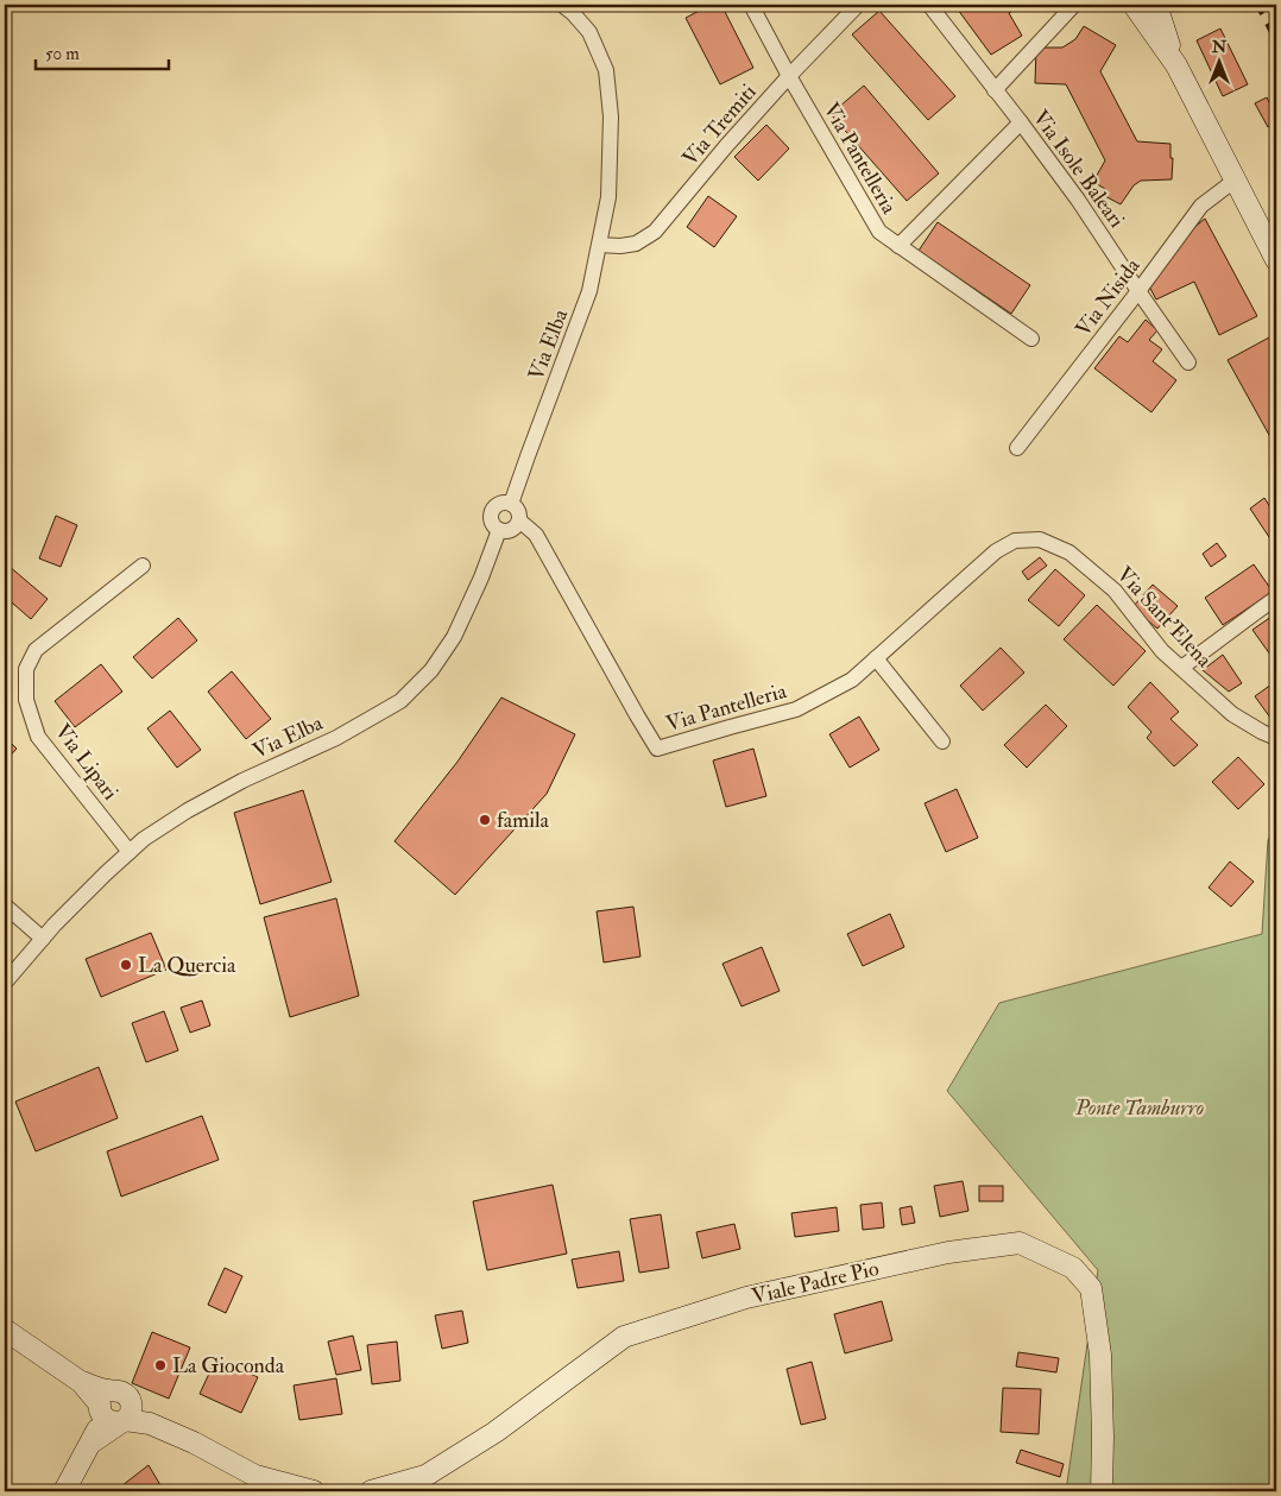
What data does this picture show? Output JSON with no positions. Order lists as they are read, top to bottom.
{
  "streets": {
    "street": [
      "Via Tremiti",
      "Via Pantelleria",
      "Via Isole Baleari",
      "Via Nisida",
      "Via Elba",
      "Via Sant'Elena",
      "Via Lipari",
      "Viale Padre Pio"
    ]
  },
  "crossings": [
    ["Via Tremiti", "Via Pantelleria"],
    ["Via Tremiti", "Via Elba"],
    ["Via Pantelleria", "Via Elba"],
    ["Via Pantelleria", "Via Sant'Elena"],
    ["Via Isole Baleari", "Via Nisida"],
    ["Via Elba", "Via Lipari"]
  ],
  "parks": ["Ponte Tamburro"],
  "places": ["famila", "La Quercia", "La Gioconda"],
  "scale_bar": "50 m",
  "north": "top"
}
